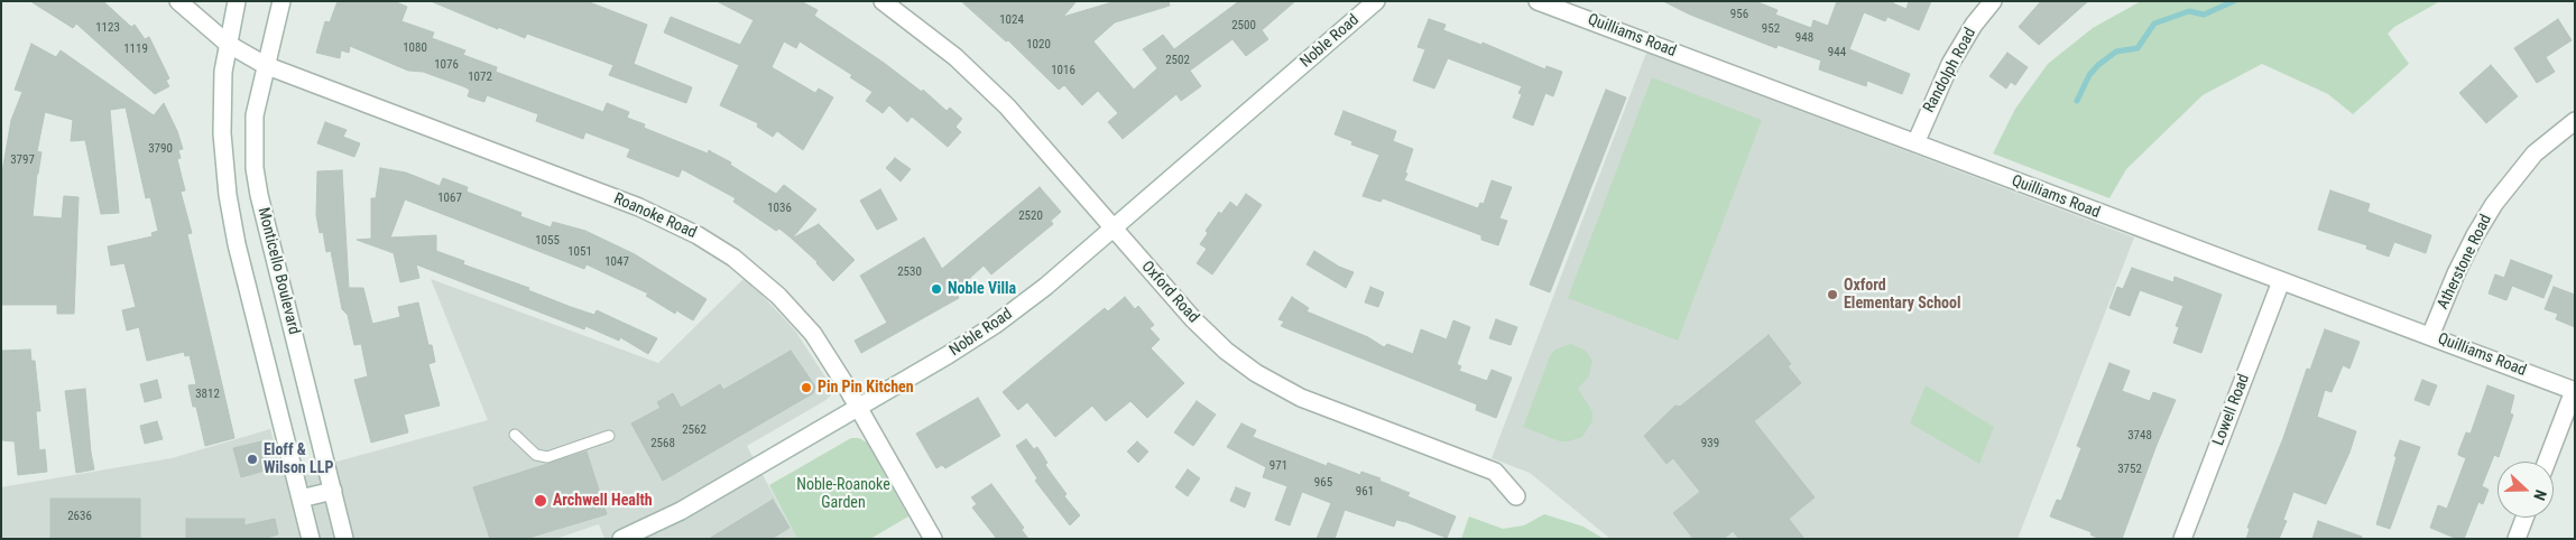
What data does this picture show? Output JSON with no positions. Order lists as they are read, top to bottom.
{
  "streets": {
    "street": [
      "Quilliams Road",
      "Noble Road",
      "Randolph Road",
      "Roanoke Road",
      "Atherstone Road",
      "Monticello Boulevard",
      "Oxford Road",
      "Lowell Road"
    ]
  },
  "crossings": [
    ["Quilliams Road", "Randolph Road"],
    ["Quilliams Road", "Atherstone Road"],
    ["Quilliams Road", "Lowell Road"],
    ["Noble Road", "Roanoke Road"],
    ["Noble Road", "Oxford Road"],
    ["Roanoke Road", "Monticello Boulevard"]
  ],
  "parks": ["Noble-Roanoke Garden"],
  "places": [
    "Noble Villa",
    "Oxford Elementary School",
    "Pin Pin Kitchen",
    "Eloff & Wilson LLP",
    "Archwell Health"
  ],
  "house_numbers": [
    "956",
    "1024",
    "2500",
    "1123",
    "952",
    "948",
    "1020",
    "1080",
    "1119",
    "944",
    "2502",
    "1076",
    "1016",
    "1072",
    "3790",
    "3797",
    "1067",
    "1036",
    "2520",
    "1055",
    "1051",
    "1047",
    "2530",
    "3812",
    "2562",
    "3748",
    "2568",
    "939",
    "971",
    "3752",
    "965",
    "961",
    "2636"
  ],
  "north": "right"
}
